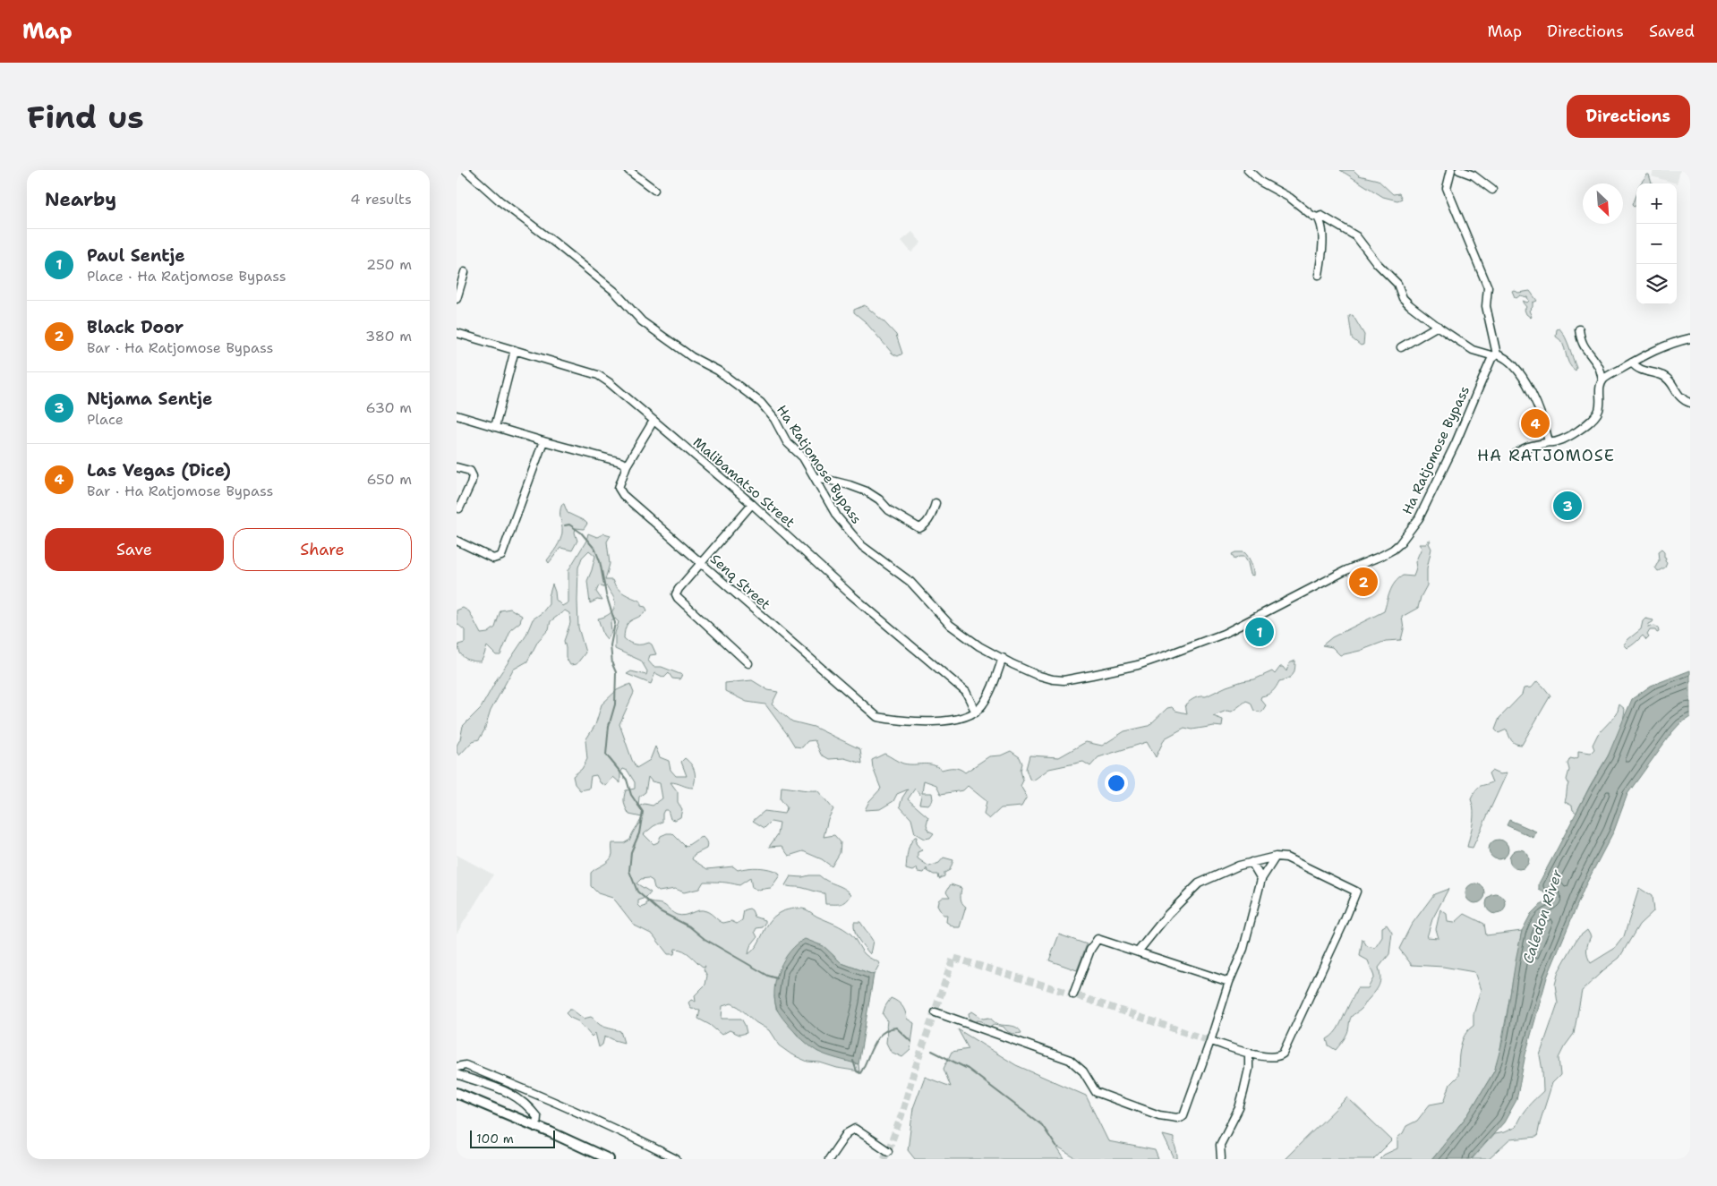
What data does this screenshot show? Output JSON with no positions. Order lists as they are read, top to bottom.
{
  "streets": {
    "street": ["Ha Ratjomose Bypass", "Malibamatso Street", "Senq Street"]
  },
  "crossings": [
    ["Malibamatso Street", "Senq Street"]
  ],
  "districts": ["HA RATJOMOSE"],
  "water": ["Caledon River"],
  "scale_bar": "100 m",
  "north": "bottom right",
  "page": {
    "header": "Map",
    "nav": ["Map", "Directions", "Saved"],
    "buttons": [
      "Directions",
      ["Save", "Share"]
    ],
    "title": "Find us",
    "heading": ["Nearby", "4 results"],
    "map_buttons": ["+", "−"],
    "list": [
      {
        "mark": "1",
        "name": "Paul Sentje",
        "note": "Place · Ha Ratjomose Bypass",
        "value": "250 m"
      },
      {
        "mark": "2",
        "name": "Black Door",
        "note": "Bar · Ha Ratjomose Bypass",
        "value": "380 m"
      },
      {
        "mark": "3",
        "name": "Ntjama Sentje",
        "note": "Place",
        "value": "630 m"
      },
      {
        "mark": "4",
        "name": "Las Vegas (Dice)",
        "note": "Bar · Ha Ratjomose Bypass",
        "value": "650 m"
      }
    ],
    "pins": [
      "4",
      "3",
      "2",
      "1"
    ],
    "scale": "100 m"
  }
}
